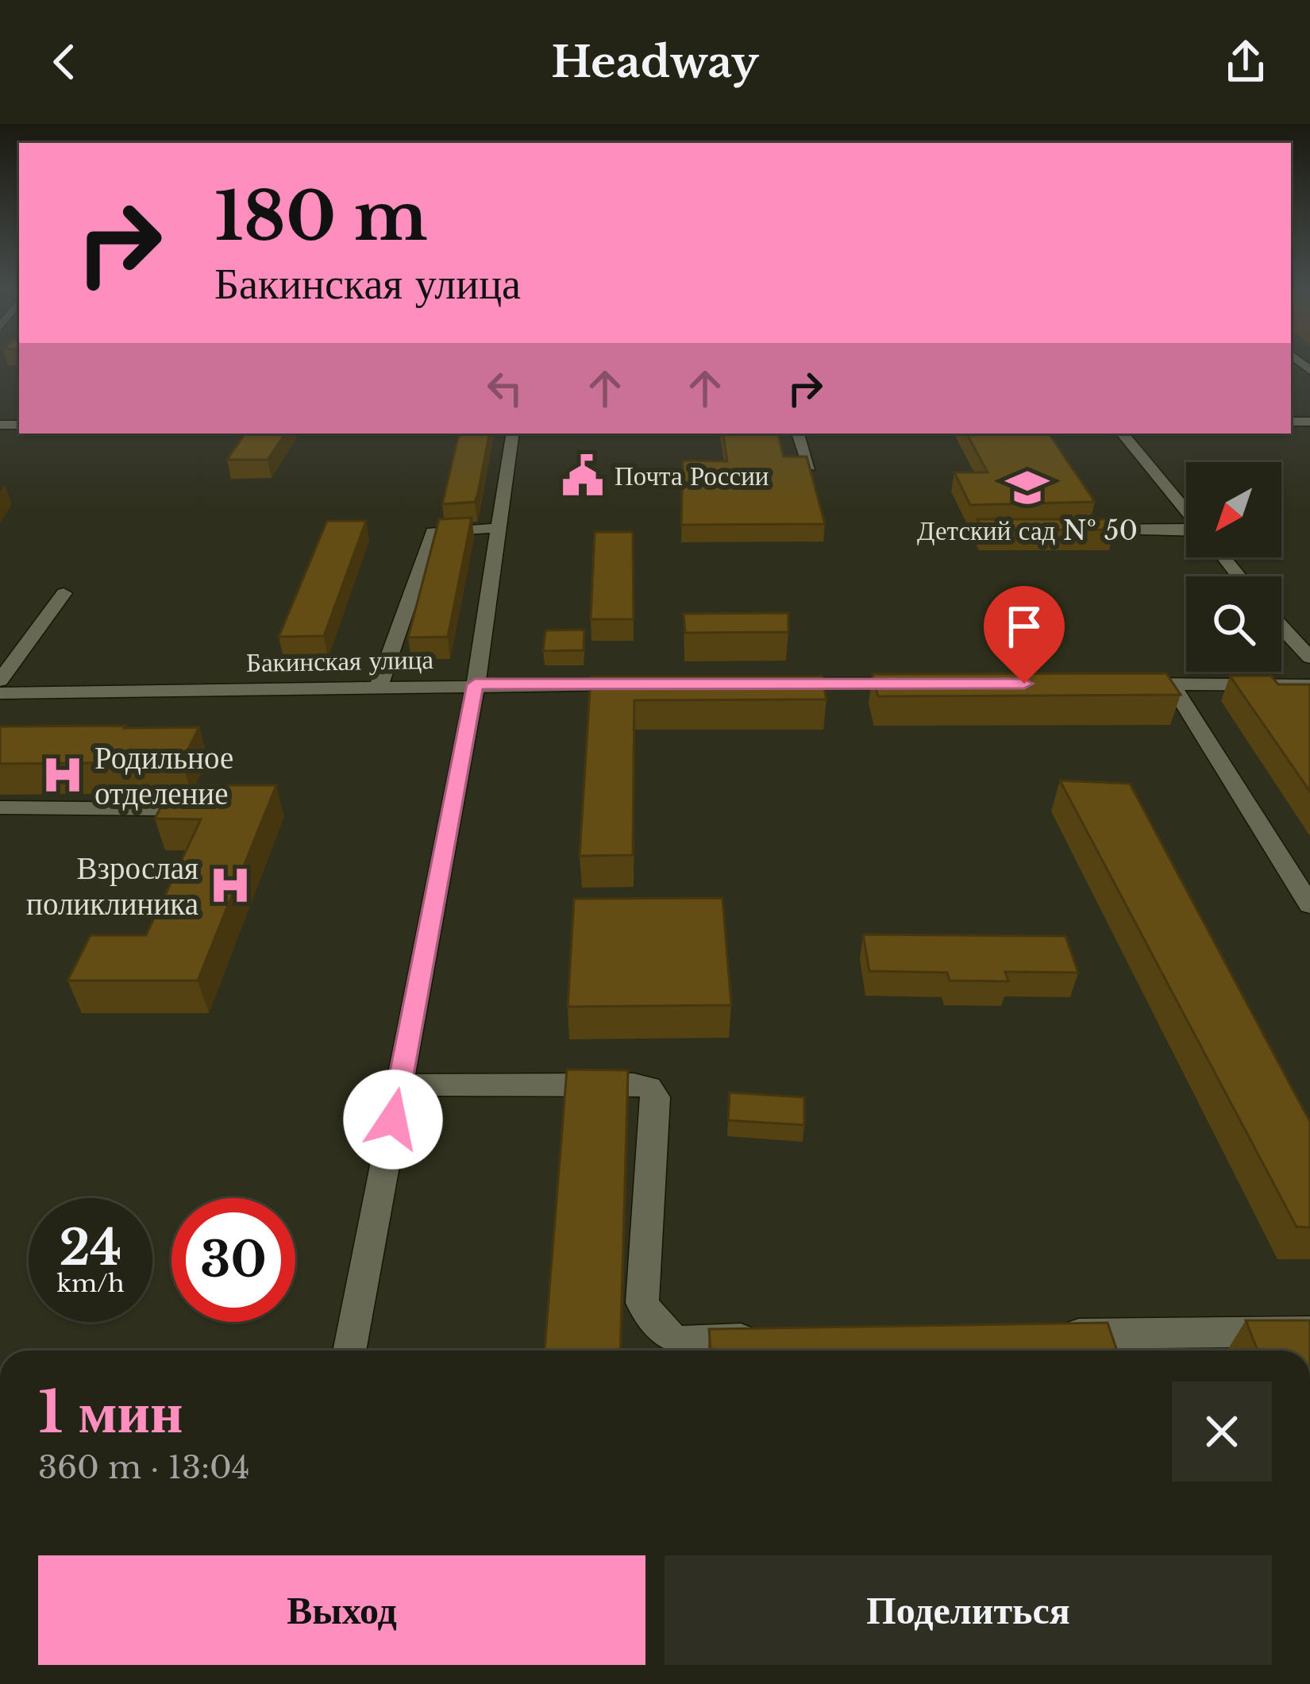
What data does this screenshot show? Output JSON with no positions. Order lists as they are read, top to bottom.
{
  "streets": {
    "street": ["Бакинская улица"]
  },
  "places": {
    "public building": ["Почта России"],
    "school or university": ["Детский сад № 50"],
    "hospital": ["Родильное отделение", "Взрослая поликлиника"]
  },
  "north": "bottom left",
  "page": {
    "header": "Headway",
    "turn": ["180 m", "Бакинская улица"],
    "speed": "24 km/h",
    "limit": "30",
    "heading": ["1 мин", "360 m · 13:04"],
    "buttons": ["Выход", "Поделиться"]
  }
}
